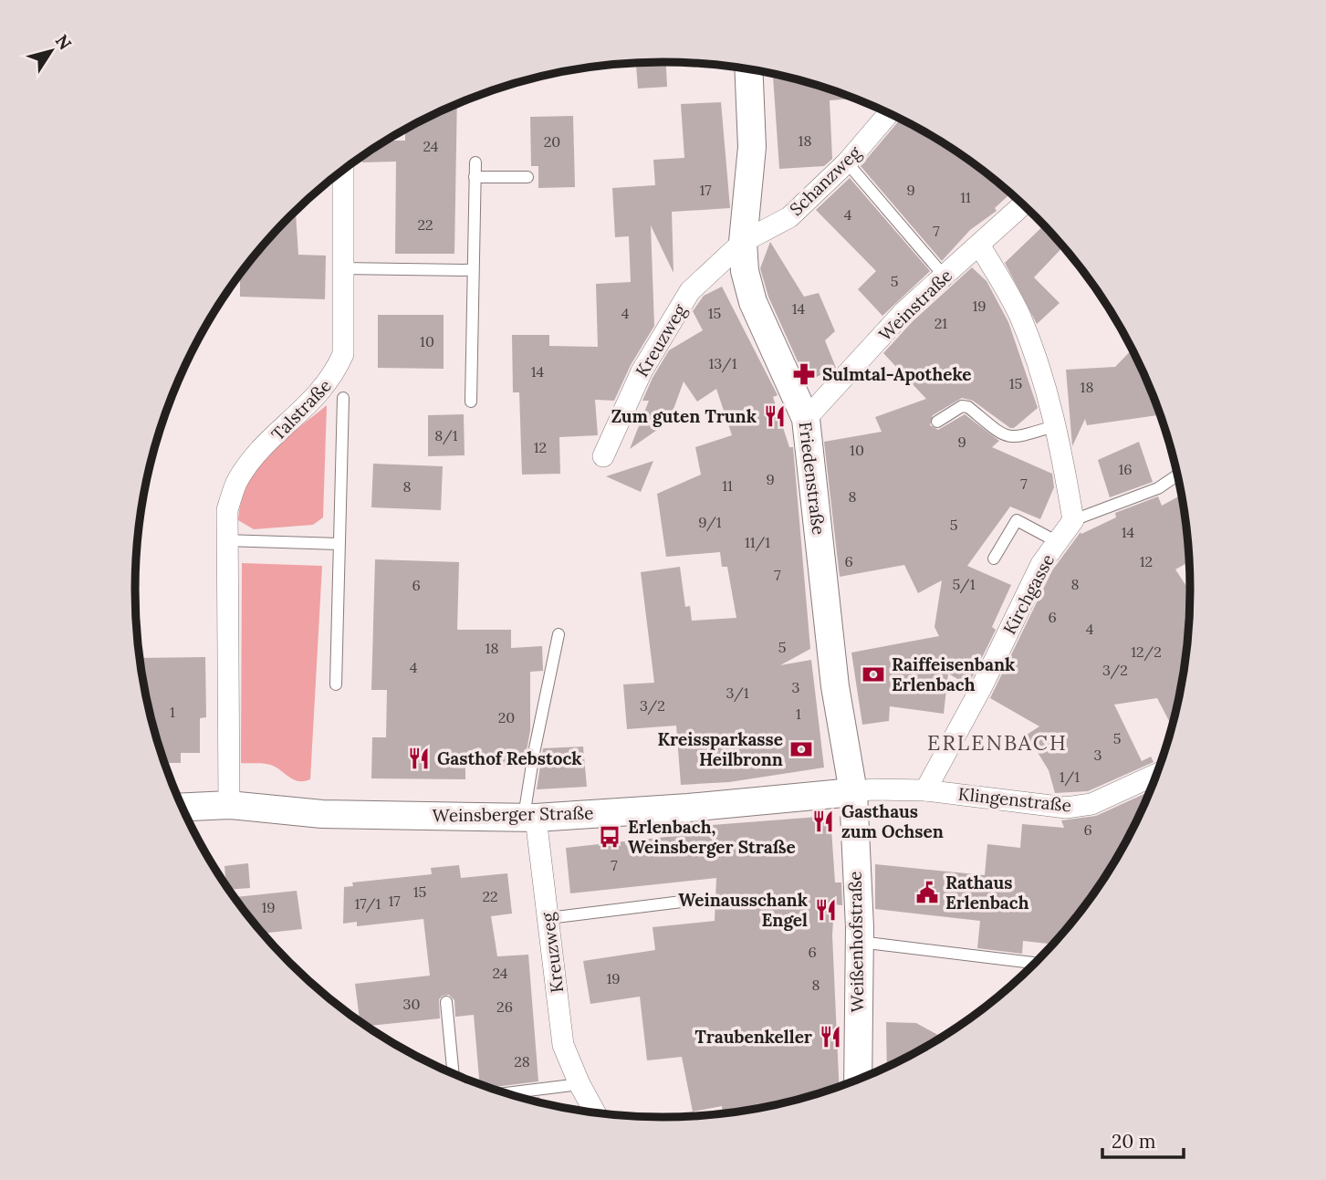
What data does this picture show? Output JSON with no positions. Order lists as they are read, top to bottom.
{
  "streets": {
    "street": [
      "Schanzweg",
      "Weinstraße",
      "Kreuzweg",
      "Talstraße",
      "Friedenstraße",
      "Kirchgasse",
      "Klingenstraße",
      "Weinsberger Straße",
      "Weißenhofstraße"
    ]
  },
  "crossings": [
    ["Schanzweg", "Kreuzweg"],
    ["Schanzweg", "Friedenstraße"],
    ["Weinstraße", "Friedenstraße"],
    ["Kreuzweg", "Friedenstraße"],
    ["Kreuzweg", "Weinsberger Straße"],
    ["Talstraße", "Weinsberger Straße"],
    ["Friedenstraße", "Klingenstraße"],
    ["Friedenstraße", "Weinsberger Straße"],
    ["Friedenstraße", "Weißenhofstraße"],
    ["Kirchgasse", "Klingenstraße"],
    ["Klingenstraße", "Weinsberger Straße"],
    ["Klingenstraße", "Weißenhofstraße"],
    ["Weinsberger Straße", "Weißenhofstraße"]
  ],
  "districts": ["ERLENBACH"],
  "places": {
    "pharmacy": ["Sulmtal-Apotheke"],
    "restaurant": [
      "Zum guten Trunk",
      "Gasthof Rebstock",
      "Gasthaus zum Ochsen",
      "Weinausschank Engel",
      "Traubenkeller"
    ],
    "bank": ["Raiffeisenbank Erlenbach", "Kreissparkasse Heilbronn"],
    "bus stop": ["Erlenbach, Weinsberger Straße"],
    "public building": ["Rathaus Erlenbach"]
  },
  "house_numbers": [
    "18",
    "20",
    "24",
    "17",
    "9",
    "11",
    "4",
    "22",
    "7",
    "5",
    "19",
    "14",
    "4",
    "15",
    "21",
    "10",
    "13/1",
    "14",
    "15",
    "18",
    "8/1",
    "9",
    "12",
    "10",
    "16",
    "9",
    "7",
    "11",
    "8",
    "8",
    "9/1",
    "5",
    "14",
    "11/1",
    "6",
    "12",
    "7",
    "5/1",
    "8",
    "6",
    "6",
    "4",
    "5",
    "18",
    "12/2",
    "4",
    "3/2",
    "3",
    "3/1",
    "3/2",
    "1",
    "1",
    "20",
    "5",
    "3",
    "1/1",
    "6",
    "7",
    "15",
    "22",
    "17",
    "17/1",
    "19",
    "6",
    "24",
    "19",
    "8",
    "30",
    "26",
    "28"
  ],
  "scale_bar": "20 m",
  "north": "top right"
}
